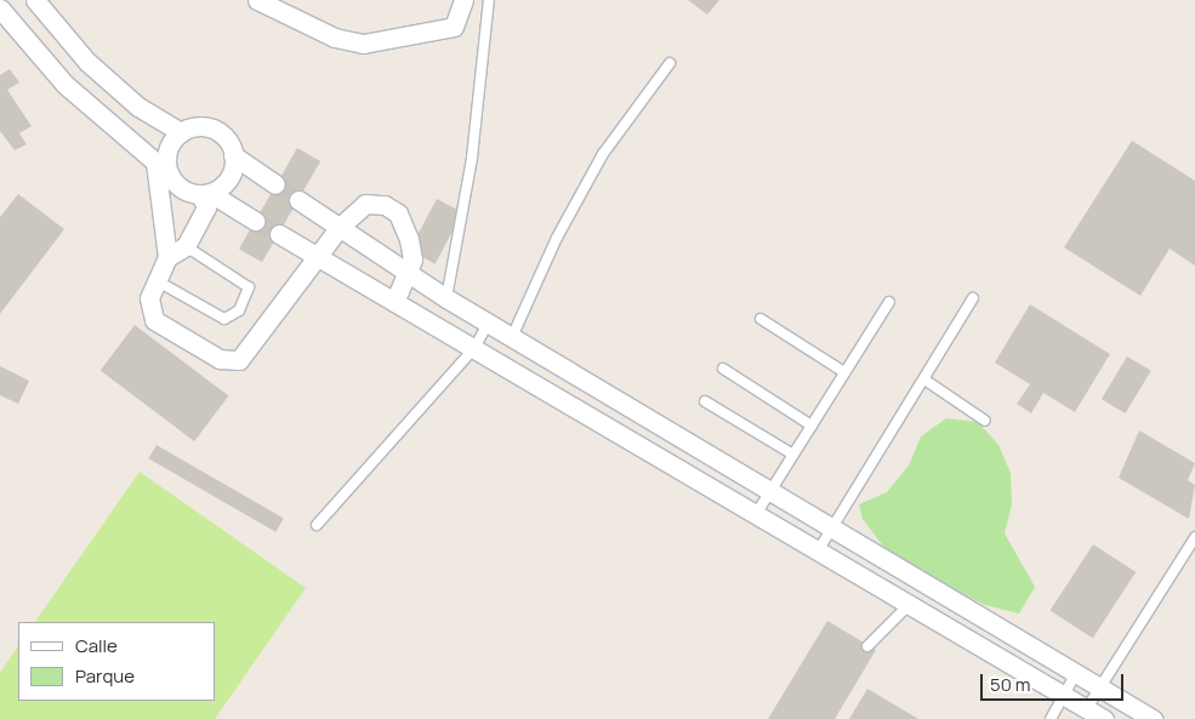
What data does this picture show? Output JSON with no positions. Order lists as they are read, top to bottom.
{
  "legend": ["Calle", "Parque"],
  "scale_bar": "50 m"
}
